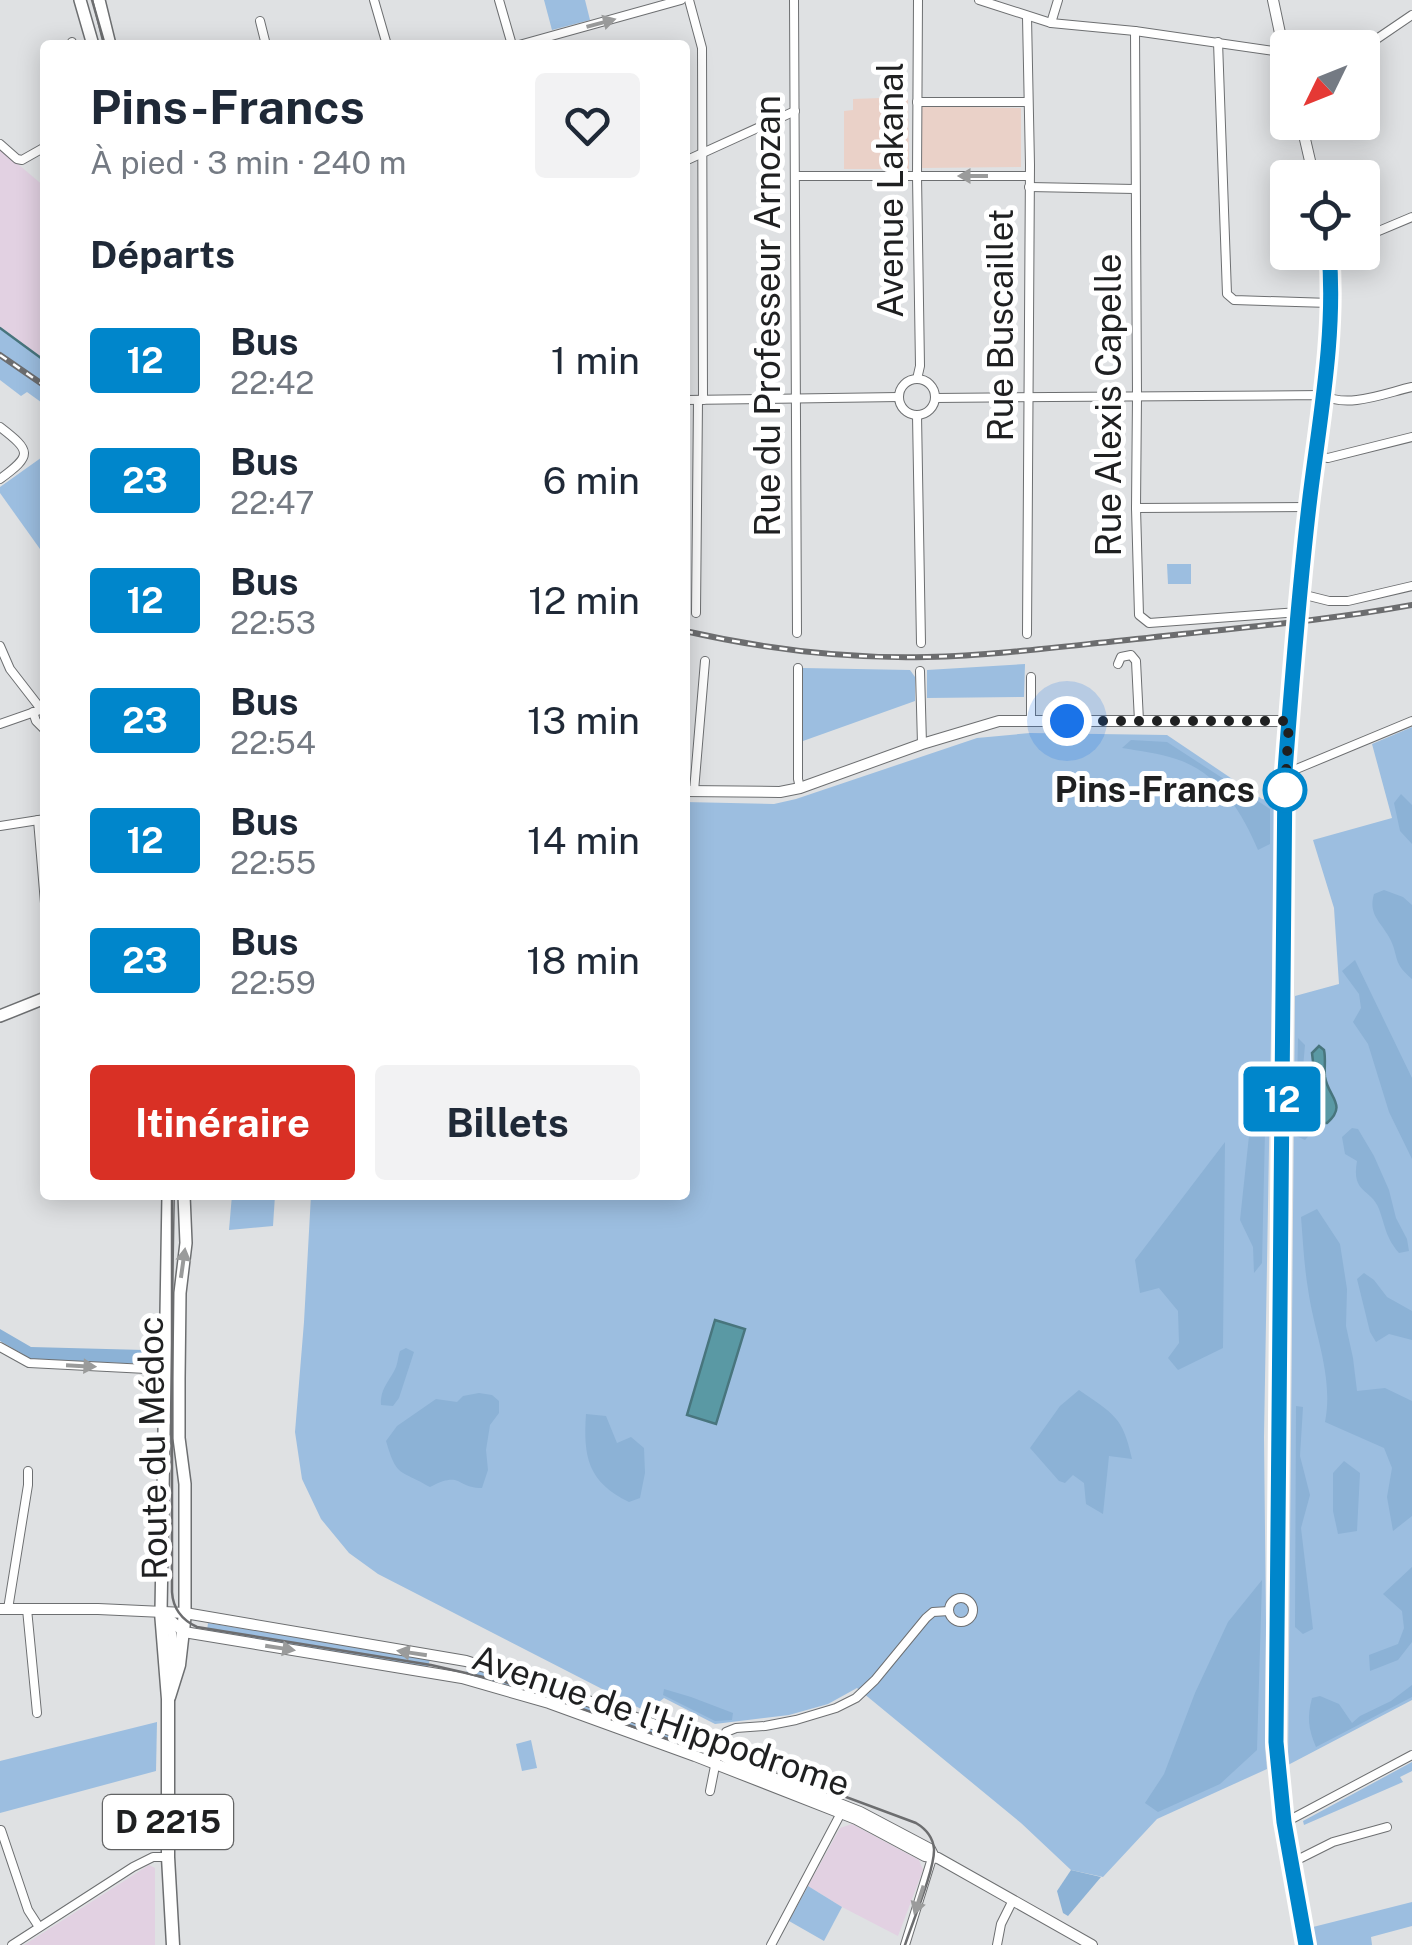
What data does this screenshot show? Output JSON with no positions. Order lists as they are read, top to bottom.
{
  "streets": {
    "main road": ["Route du Médoc", "D 2215"],
    "street": [
      "Avenue Lakanal",
      "Rue du Professeur Arnozan",
      "Rue Buscaillet",
      "Rue Alexis Capelle",
      "Avenue de l'Hippodrome"
    ]
  },
  "crossings": [
    ["Route du Médoc", "Avenue de l'Hippodrome"]
  ],
  "places": ["Pins-Francs"],
  "lines": ["bus line 12"],
  "north": "bottom left",
  "page": {
    "on_map": "12",
    "heading": [
      ["Pins-Francs", "À pied · 3 min · 240 m"],
      "Départs"
    ],
    "list": [
      {
        "mark": "12",
        "name": "Bus",
        "note": "22:42",
        "value": "1 min"
      },
      {
        "mark": "23",
        "name": "Bus",
        "note": "22:47",
        "value": "6 min"
      },
      {
        "mark": "12",
        "name": "Bus",
        "note": "22:53",
        "value": "12 min"
      },
      {
        "mark": "23",
        "name": "Bus",
        "note": "22:54",
        "value": "13 min"
      },
      {
        "mark": "12",
        "name": "Bus",
        "note": "22:55",
        "value": "14 min"
      },
      {
        "mark": "23",
        "name": "Bus",
        "note": "22:59",
        "value": "18 min"
      }
    ],
    "buttons": ["Itinéraire", "Billets"]
  }
}
